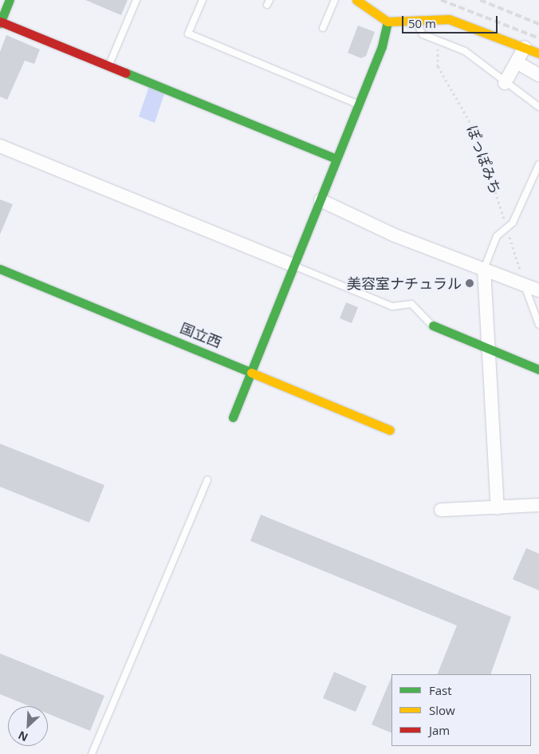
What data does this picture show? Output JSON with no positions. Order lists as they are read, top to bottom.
{
  "streets": {
    "street": ["国立西"],
    "path": ["ぽっぽみち"]
  },
  "places": ["美容室ナチュラル"],
  "legend": ["Fast", "Slow", "Jam"],
  "scale_bar": "50 m",
  "north": "bottom left"
}
